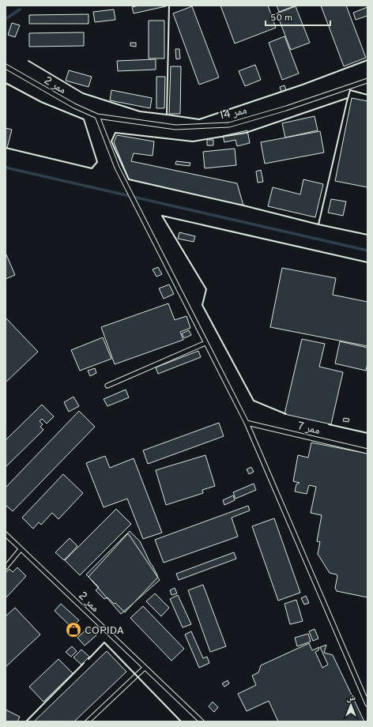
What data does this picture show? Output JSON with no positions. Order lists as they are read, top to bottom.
{
  "streets": {
    "lane": ["ممر 2", "ممر 14", "ممر 7"]
  },
  "crossings": [
    ["ممر 2", "ممر 14"]
  ],
  "places": {
    "shop": ["COPIDA"]
  },
  "scale_bar": "50 m",
  "north": "top"
}
